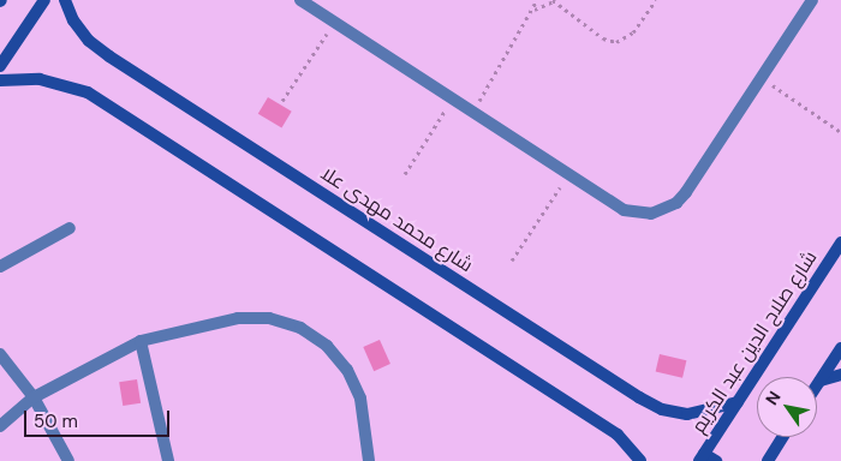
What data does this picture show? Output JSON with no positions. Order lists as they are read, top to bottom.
{
  "streets": {
    "street": ["شارع محمد مهدى علا", "شارع صلاح الدين عبد الكريم"]
  },
  "crossings": [
    ["شارع محمد مهدى علا", "شارع صلاح الدين عبد الكريم"]
  ],
  "scale_bar": "50 m",
  "north": "top left"
}
